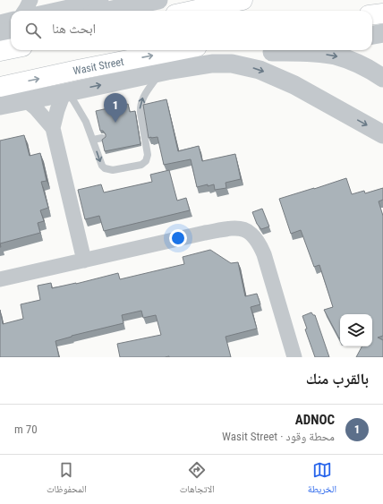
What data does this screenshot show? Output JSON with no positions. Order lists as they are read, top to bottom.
{
  "streets": {
    "highway": ["Wasit Street"]
  },
  "one_way": ["Wasit Street"],
  "page": {
    "search": "ابحث هنا",
    "pins": "1",
    "heading": "بالقرب منك",
    "list": [
      {
        "mark": "1",
        "name": "ADNOC",
        "note": "محطة وقود · Wasit Street",
        "value": "70 m"
      }
    ],
    "nav": ["الخريطة", "الاتجاهات", "المحفوظات"]
  }
}
